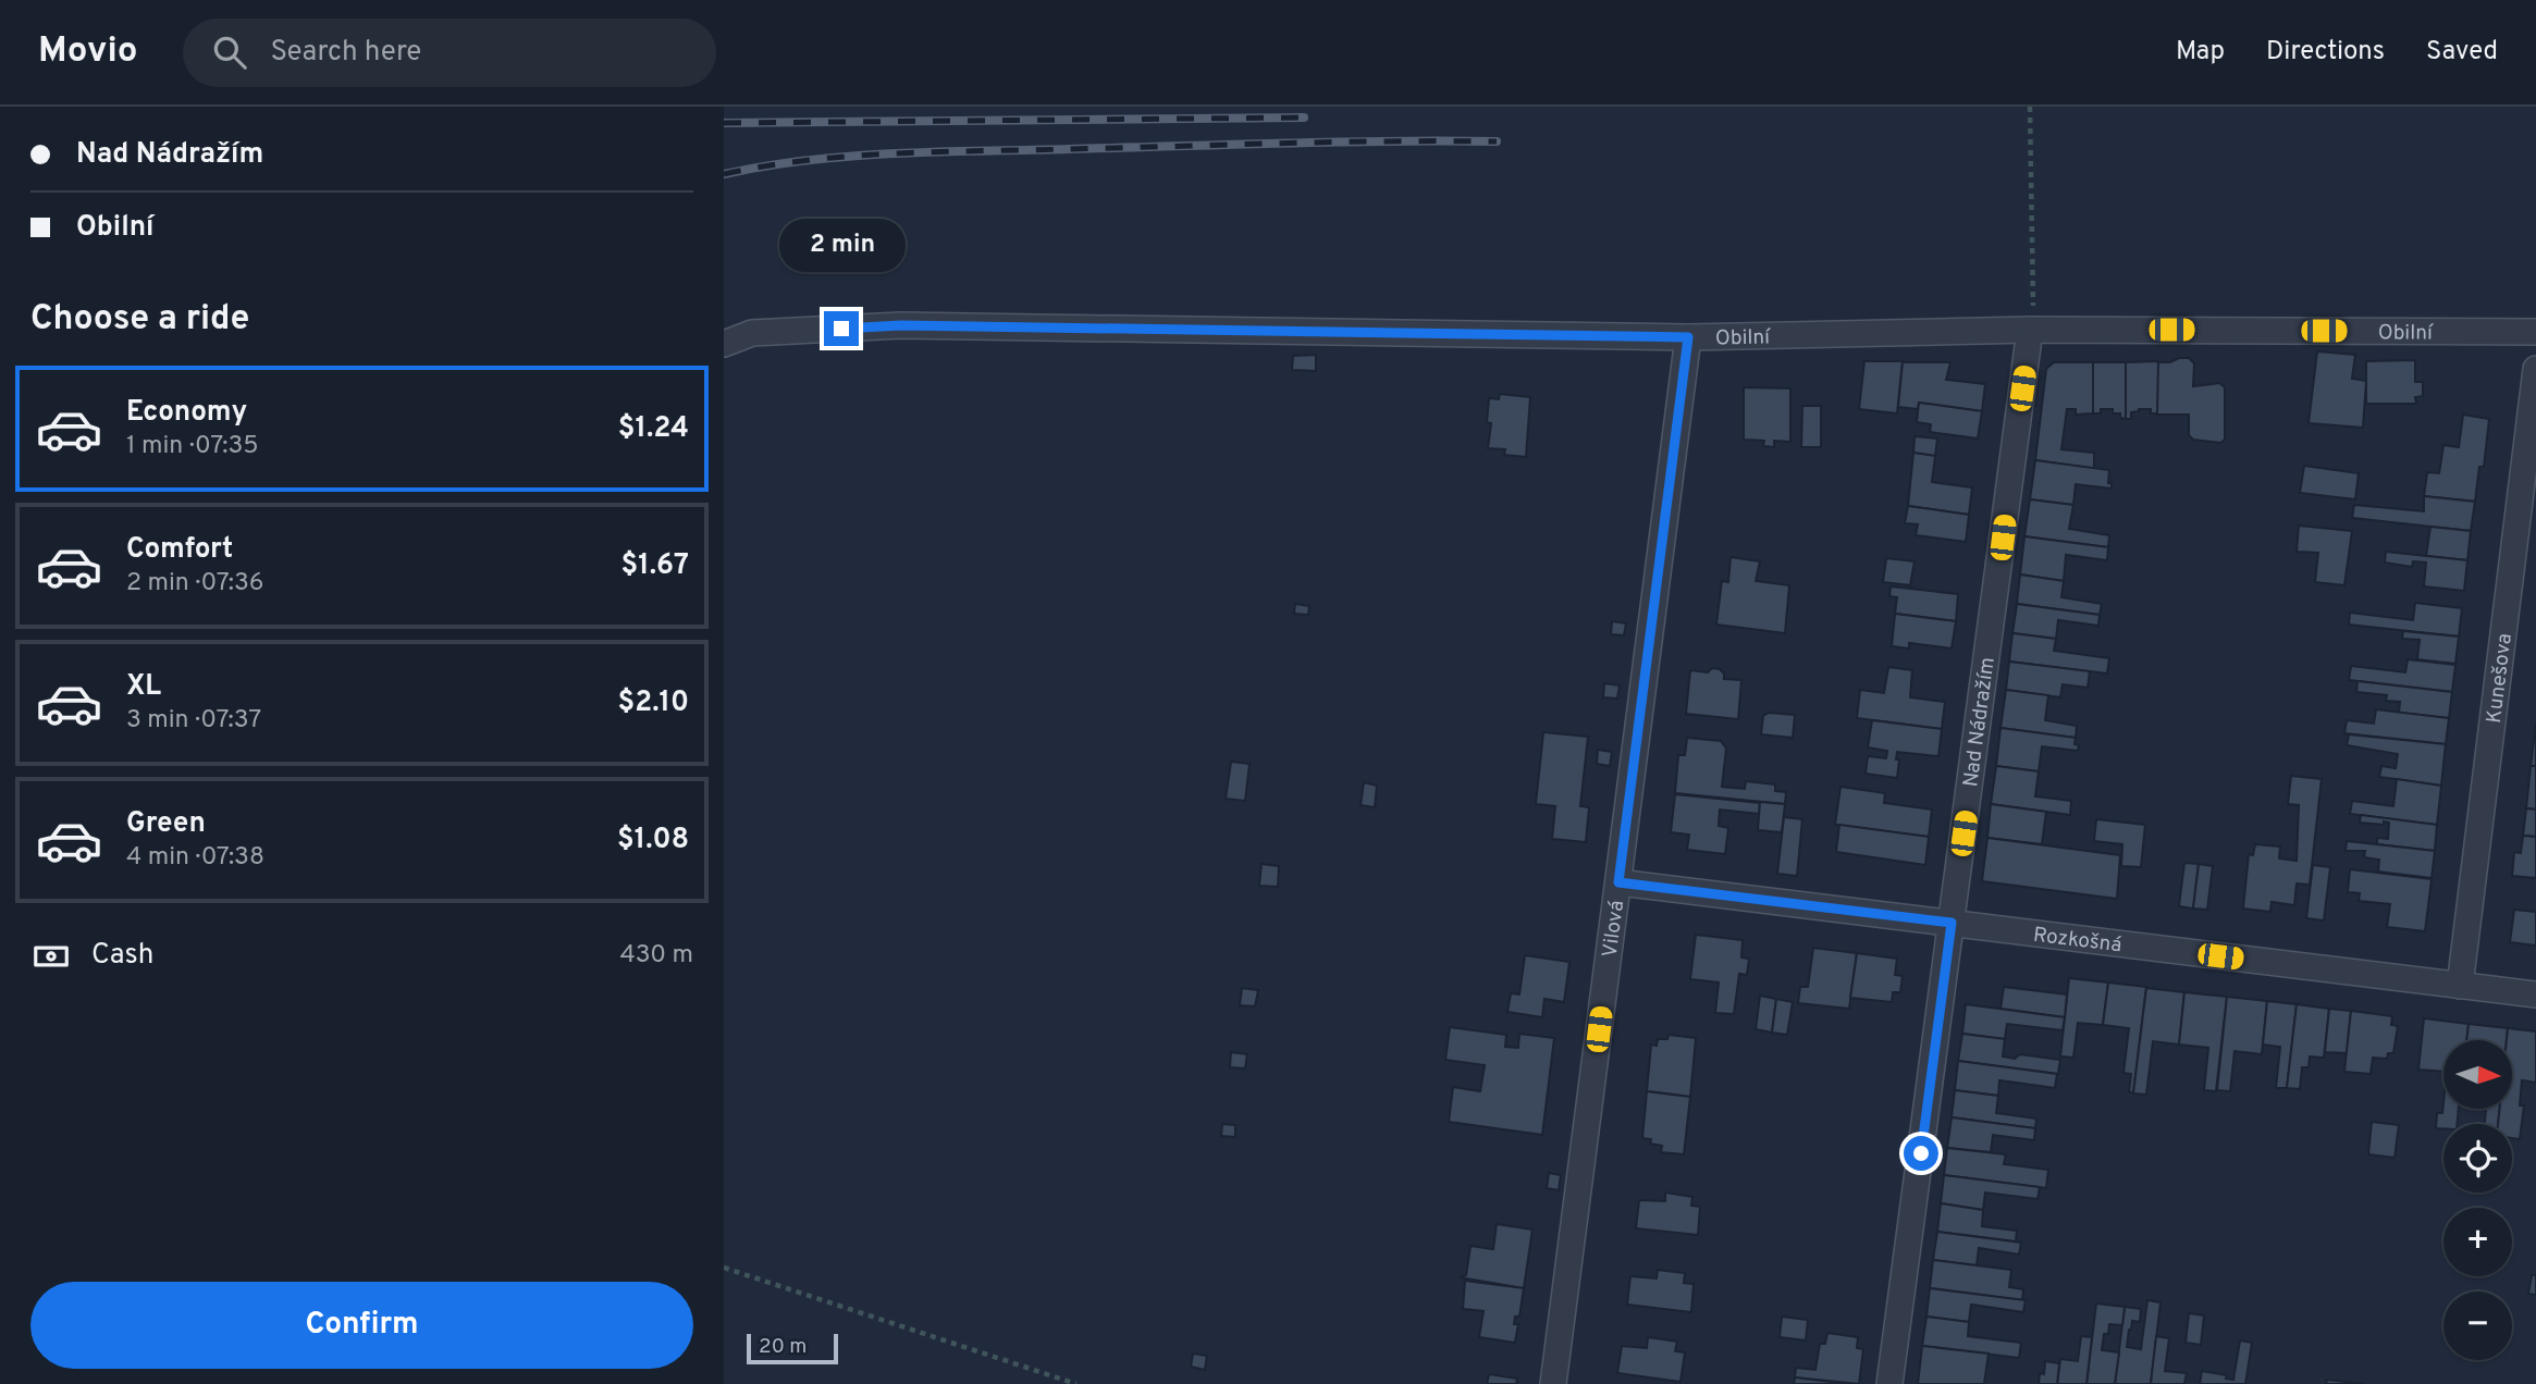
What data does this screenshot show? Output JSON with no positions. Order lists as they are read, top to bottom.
{
  "streets": {
    "street": [
      "Obilní",
      "Kunešova",
      "Nad Nádražím",
      "Vilová",
      "Rozkošná"
    ]
  },
  "crossings": [
    ["Obilní", "Nad Nádražím"],
    ["Obilní", "Vilová"],
    ["Kunešova", "Rozkošná"],
    ["Nad Nádražím", "Rozkošná"],
    ["Vilová", "Rozkošná"]
  ],
  "scale_bar": "20 m",
  "north": "right",
  "page": {
    "header": "Movio",
    "search": "Search here",
    "nav": ["Map", "Directions", "Saved"],
    "banner": ["Nad Nádražím", "Obilní"],
    "bubble": "2 min",
    "heading": "Choose a ride",
    "list": [
      {
        "name": "Economy",
        "note": "1 min · 07:35",
        "value": "$1.24"
      },
      {
        "name": "Comfort",
        "note": "2 min · 07:36",
        "value": "$1.67"
      },
      {
        "name": "XL",
        "note": "3 min · 07:37",
        "value": "$2.10"
      },
      {
        "name": "Green",
        "note": "4 min · 07:38",
        "value": "$1.08"
      }
    ],
    "pay": ["Cash", "430 m"],
    "map_buttons": ["+", "−"],
    "buttons": "Confirm",
    "scale": "20 m"
  }
}
